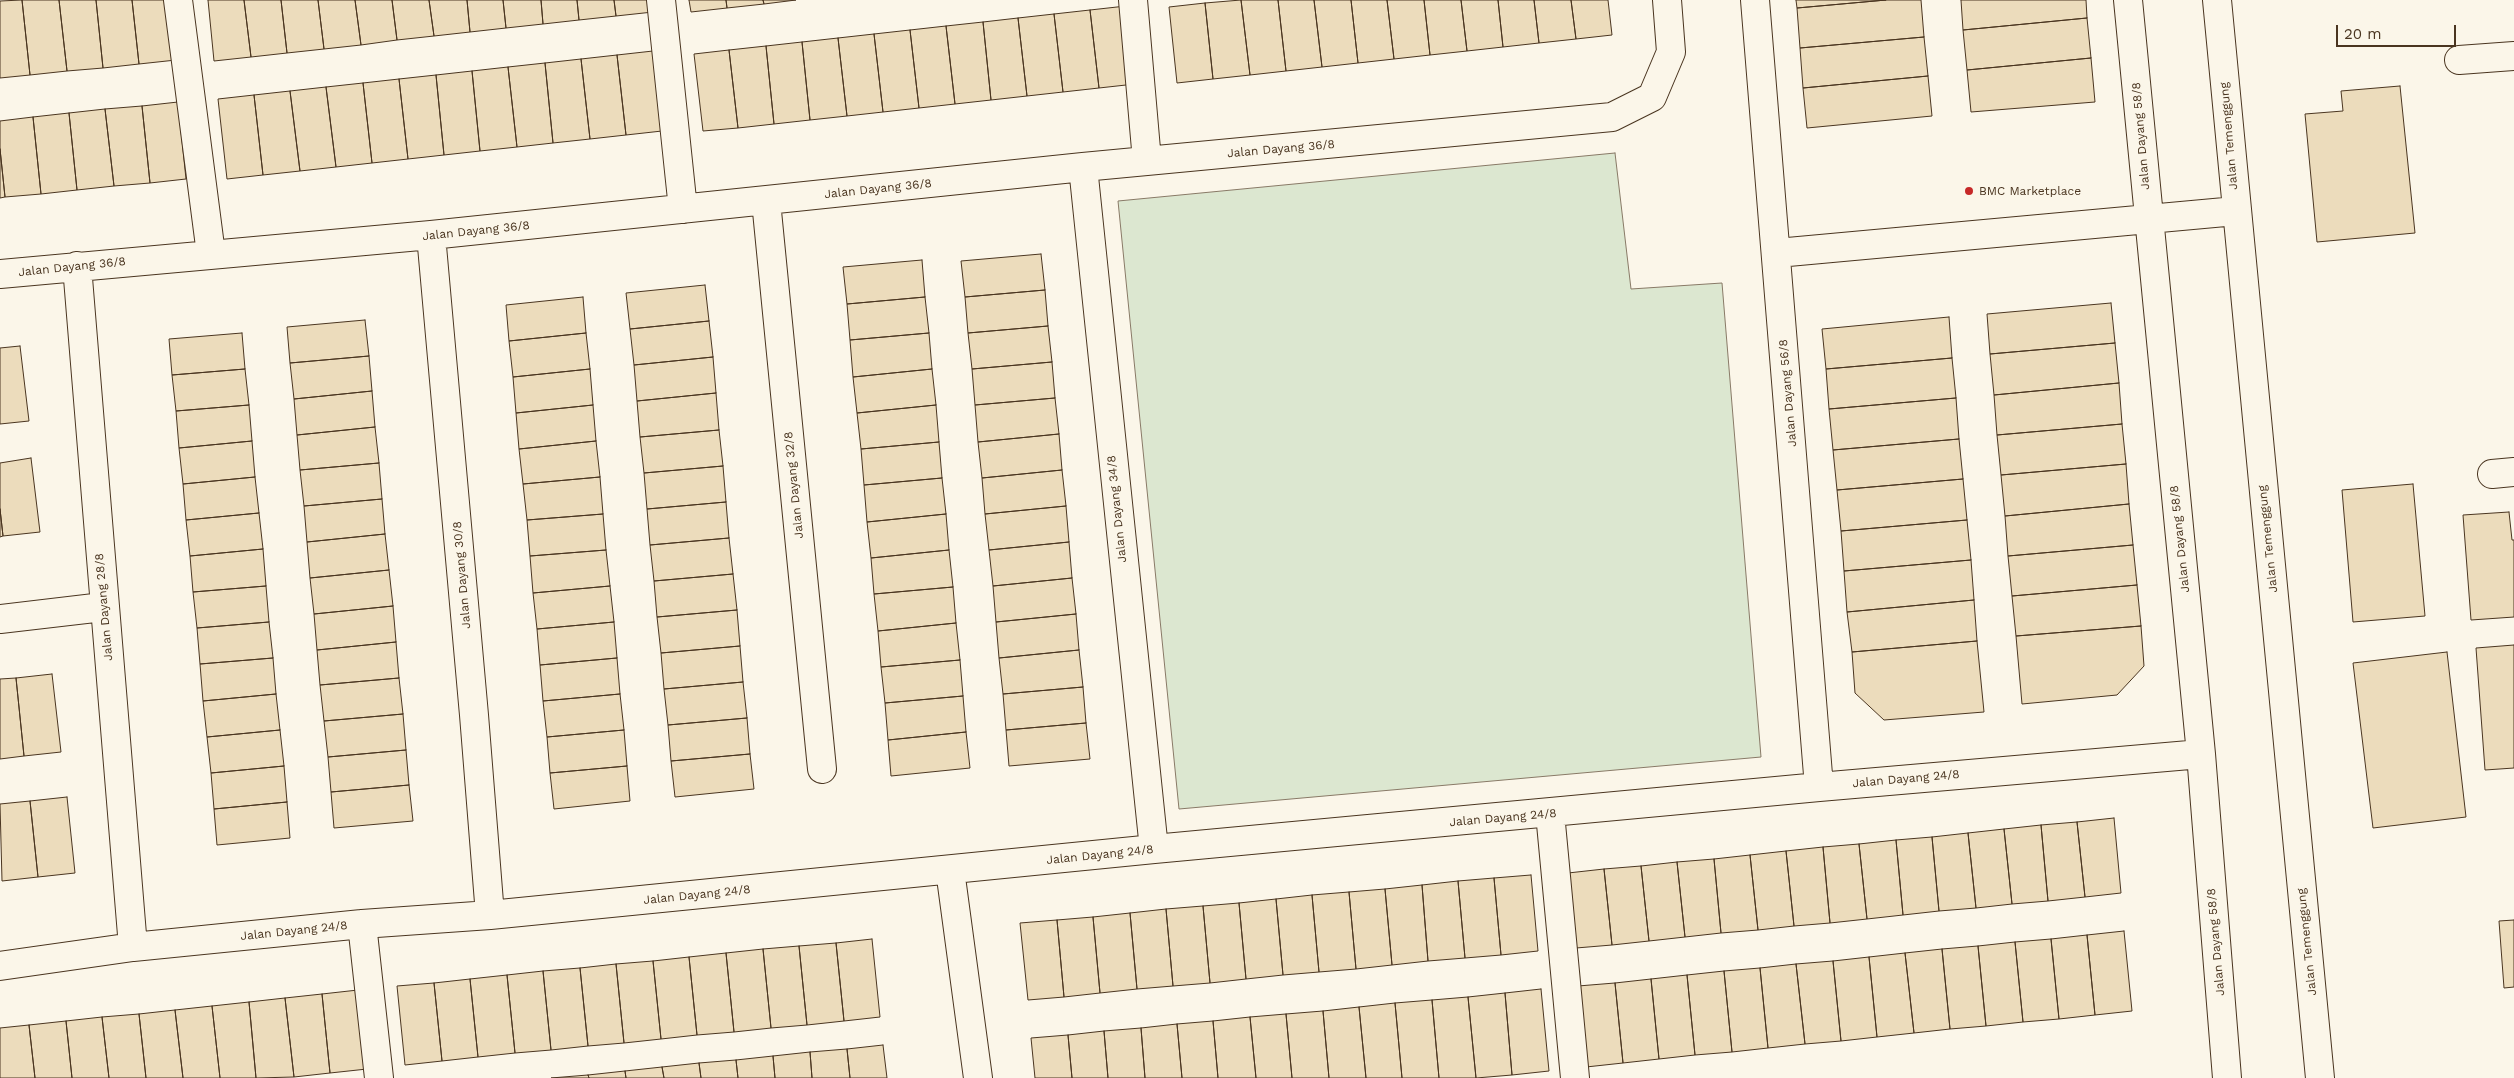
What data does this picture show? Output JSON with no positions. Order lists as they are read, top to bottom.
{
  "streets": {
    "street": [
      "Jalan Dayang 58/8",
      "Jalan Temenggung",
      "Jalan Dayang 36/8",
      "Jalan Dayang 56/8",
      "Jalan Dayang 32/8",
      "Jalan Dayang 34/8",
      "Jalan Dayang 30/8",
      "Jalan Dayang 28/8",
      "Jalan Dayang 24/8"
    ]
  },
  "crossings": [
    ["Jalan Dayang 58/8", "Jalan Dayang 24/8"],
    ["Jalan Dayang 36/8", "Jalan Dayang 32/8"],
    ["Jalan Dayang 36/8", "Jalan Dayang 34/8"],
    ["Jalan Dayang 36/8", "Jalan Dayang 30/8"],
    ["Jalan Dayang 36/8", "Jalan Dayang 28/8"],
    ["Jalan Dayang 56/8", "Jalan Dayang 24/8"],
    ["Jalan Dayang 34/8", "Jalan Dayang 24/8"],
    ["Jalan Dayang 30/8", "Jalan Dayang 24/8"],
    ["Jalan Dayang 28/8", "Jalan Dayang 24/8"]
  ],
  "places": ["BMC Marketplace"],
  "scale_bar": "20 m"
}
